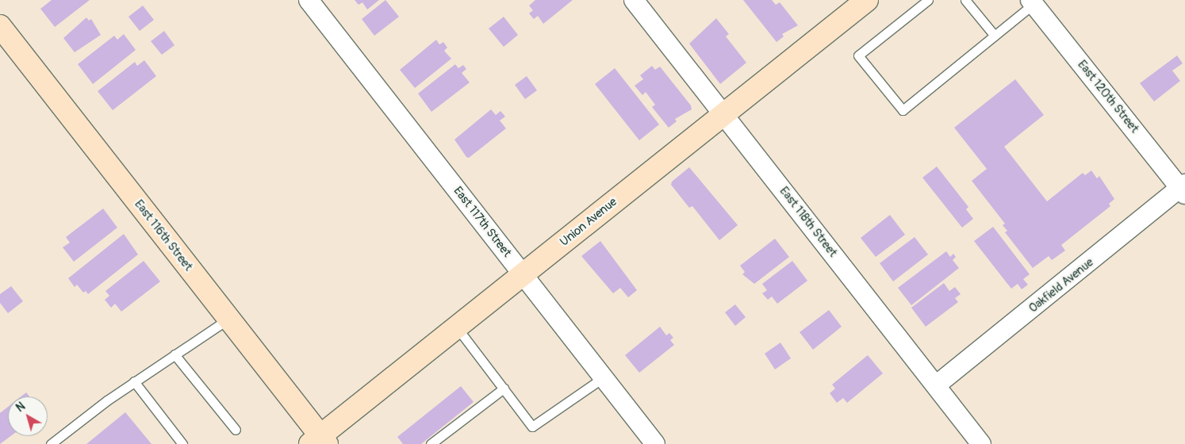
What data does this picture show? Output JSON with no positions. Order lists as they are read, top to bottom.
{
  "streets": {
    "main road": ["Union Avenue", "East 116th Street"],
    "street": [
      "East 120th Street",
      "East 117th Street",
      "East 118th Street",
      "Oakfield Avenue"
    ]
  },
  "crossings": [
    ["East 120th Street", "Oakfield Avenue"],
    ["East 117th Street", "Union Avenue"],
    ["Union Avenue", "East 118th Street"],
    ["Union Avenue", "East 116th Street"],
    ["East 118th Street", "Oakfield Avenue"]
  ],
  "north": "top left"
}
